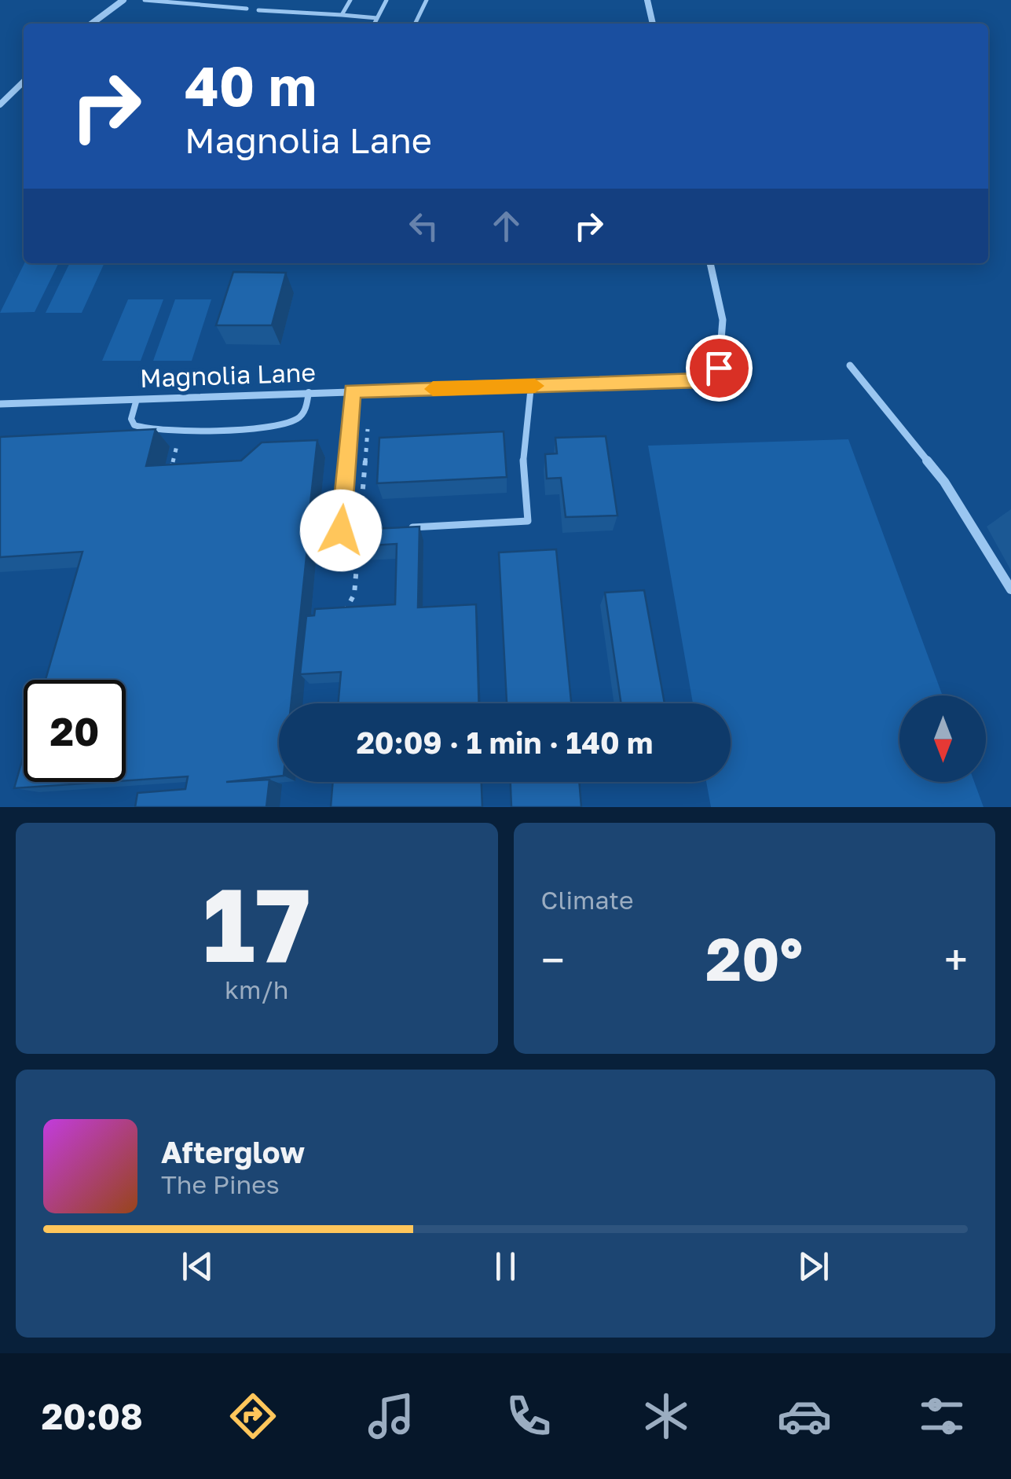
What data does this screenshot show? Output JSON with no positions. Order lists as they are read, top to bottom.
{
  "streets": {
    "street": ["Magnolia Lane"]
  },
  "north": "bottom",
  "page": {
    "turn": ["40 m", "Magnolia Lane"],
    "limit": "20",
    "trip": "20:09 · 1 min · 140 m",
    "tile": [
      ["17", "km/h"],
      "Climate"
    ],
    "heat": ["−", "20°", "+"],
    "song": ["Afterglow", "The Pines"],
    "tabs": "20:08"
  }
}
